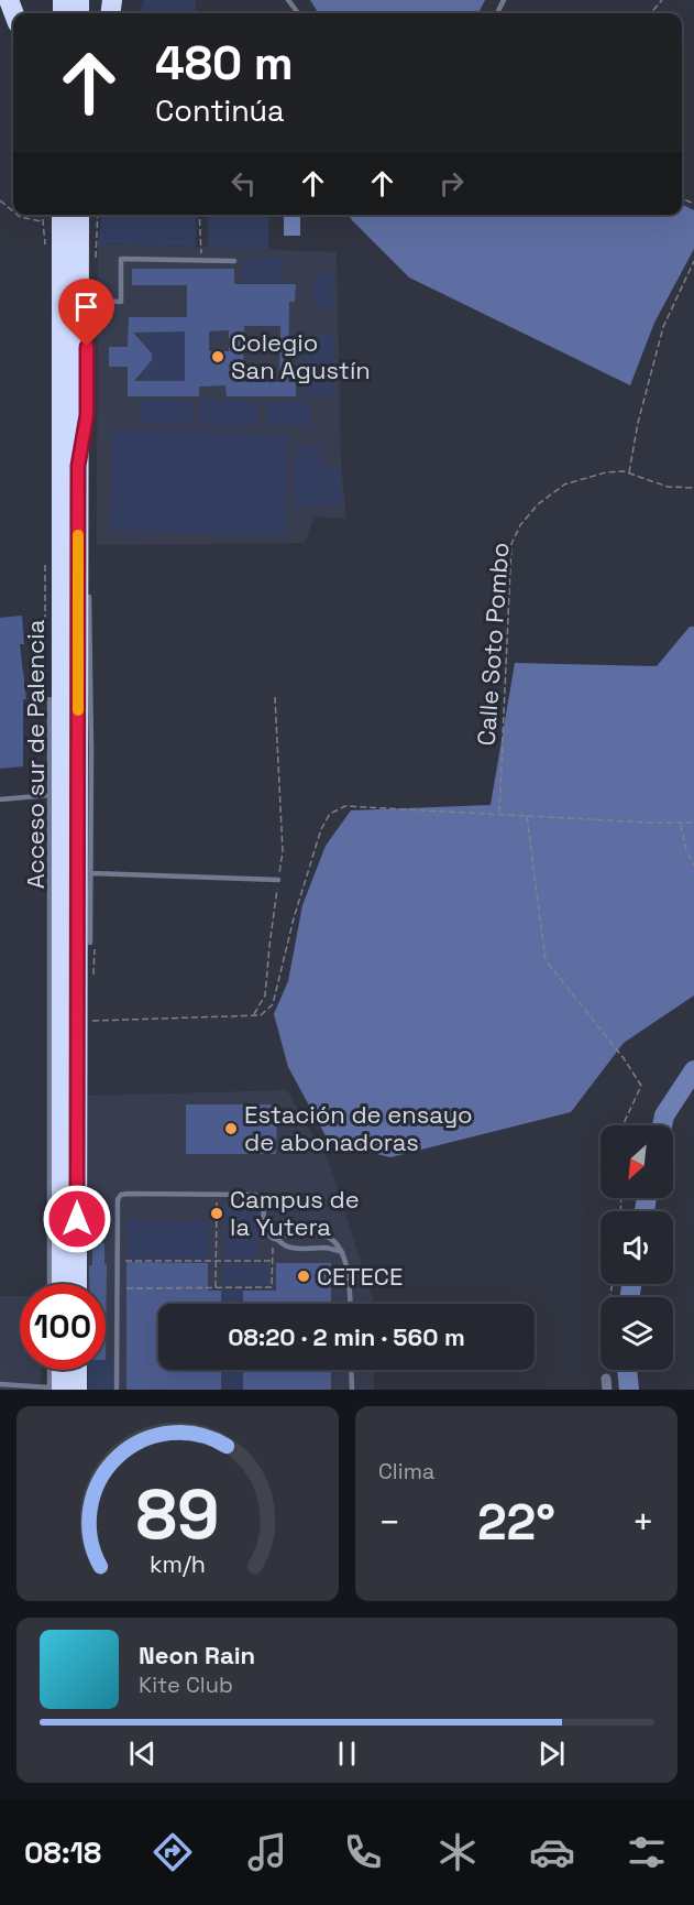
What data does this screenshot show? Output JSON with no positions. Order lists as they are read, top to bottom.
{
  "streets": {
    "highway": ["Acceso sur de Palencia"],
    "path": ["Calle Soto Pombo"]
  },
  "places": [
    "Colegio San Agustín",
    "Estación de ensayo de abonadoras",
    "Campus de la Yutera",
    "CETECE"
  ],
  "north": "bottom left",
  "page": {
    "turn": ["480 m", "Continúa"],
    "limit": "100",
    "trip": "08:20 · 2 min · 560 m",
    "tile": "Clima",
    "heat": ["−", "22°", "+"],
    "song": ["Neon Rain", "Kite Club"],
    "tabs": "08:18",
    "gauge": ["89", "km/h"]
  }
}
